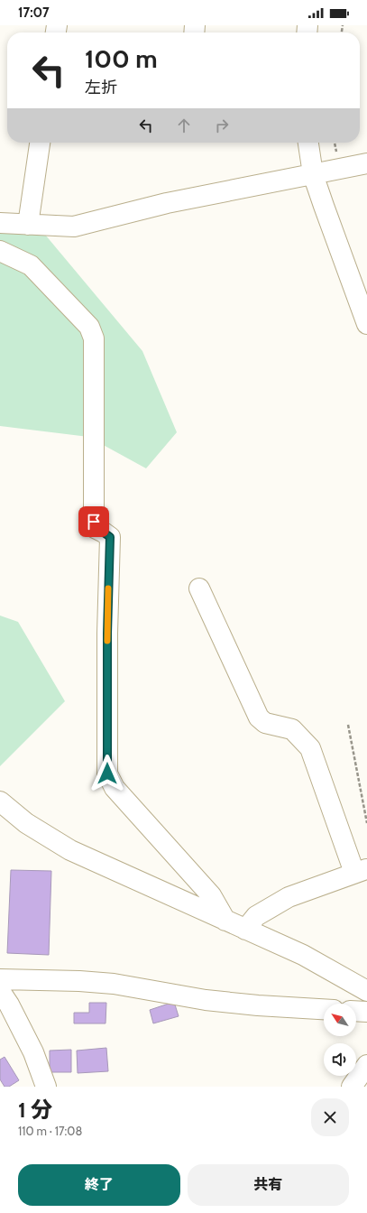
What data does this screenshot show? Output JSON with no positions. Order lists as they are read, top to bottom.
{
  "north": "top left",
  "page": {
    "status": "17:07",
    "turn": ["100 m", "左折"],
    "heading": ["1 分", "110 m · 17:08"],
    "buttons": ["終了", "共有"]
  }
}
